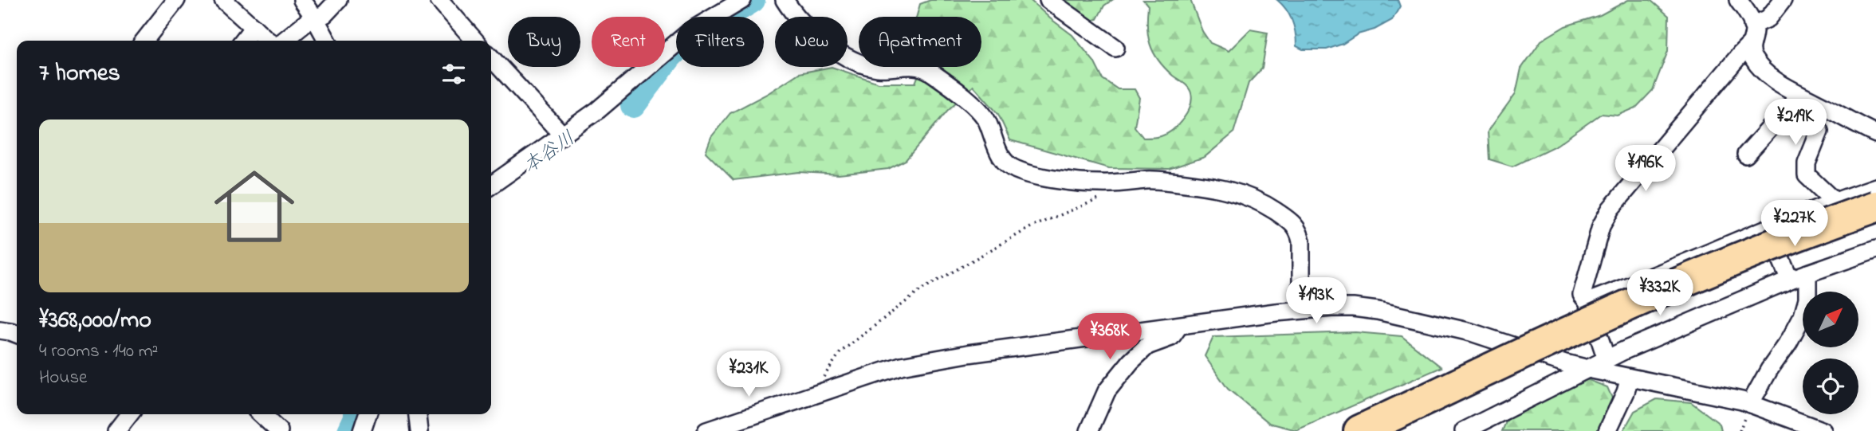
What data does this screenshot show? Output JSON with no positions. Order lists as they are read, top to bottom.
{
  "water": ["本谷川"],
  "north": "top right",
  "page": {
    "chip": [
      "Buy",
      "Rent",
      "Filters",
      "New",
      "Apartment"
    ],
    "heading": "7 homes",
    "price": [
      "¥219K",
      "¥196K",
      "¥227K",
      "¥332K",
      "¥193K",
      "¥368K",
      "¥231K"
    ],
    "list": [
      {
        "name": "¥368,000/mo",
        "note": "4 rooms · 140 m² · House"
      }
    ]
  }
}
